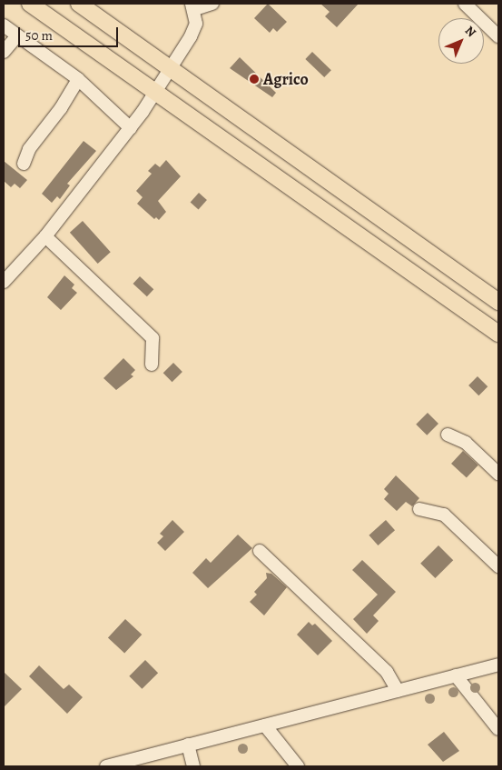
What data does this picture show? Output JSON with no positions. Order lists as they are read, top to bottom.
{
  "places": ["Agrico"],
  "scale_bar": "50 m",
  "north": "top right"
}
